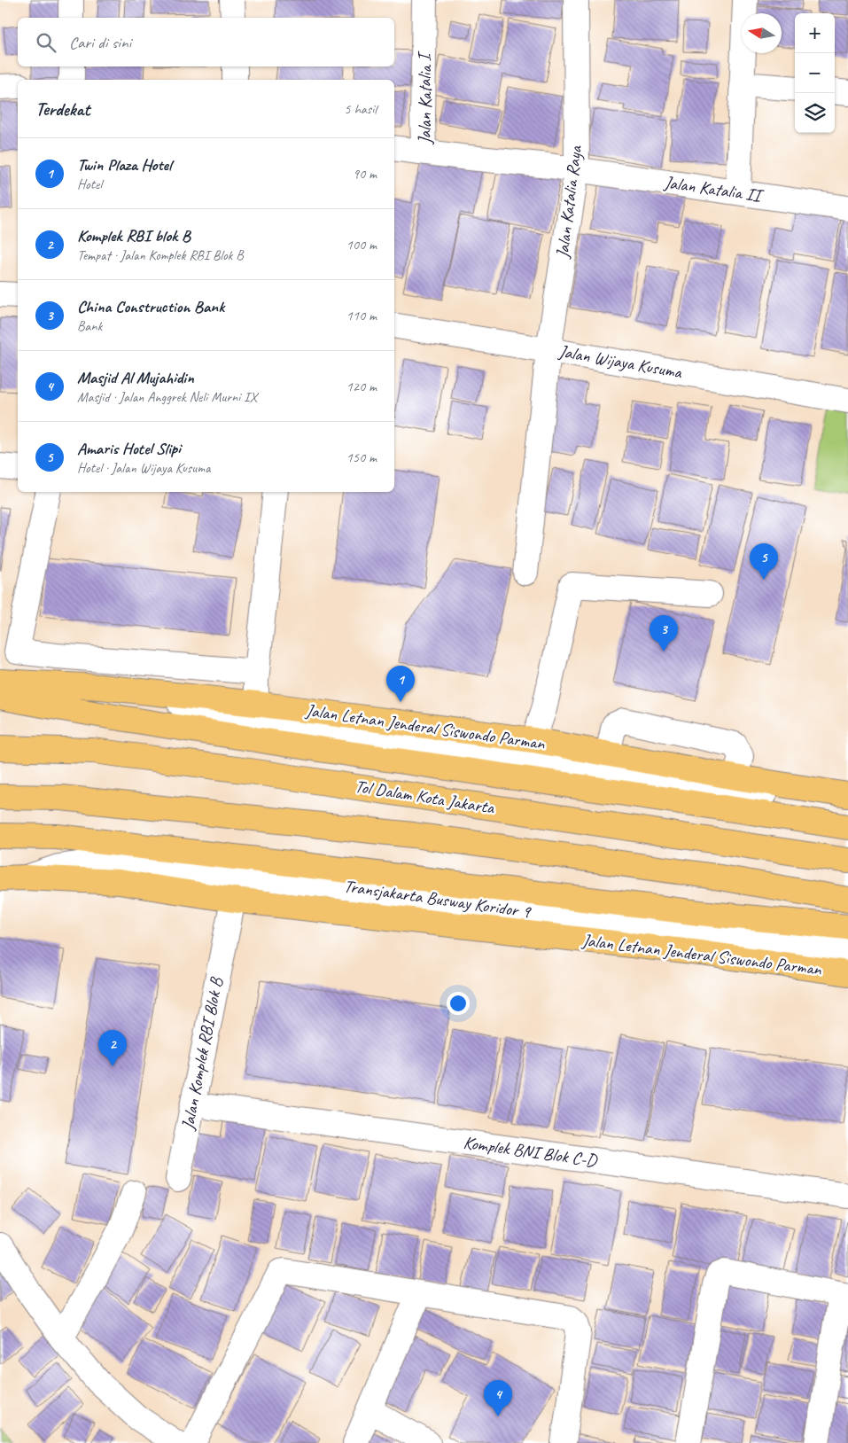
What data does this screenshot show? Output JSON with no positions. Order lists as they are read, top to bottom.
{
  "streets": {
    "highway": ["Jalan Letnan Jenderal Siswondo Parman", "Tol Dalam Kota Jakarta"],
    "street": [
      "Jalan Katalia I",
      "Jalan Katalia II",
      "Jalan Katalia Raya",
      "Jalan Wijaya Kusuma",
      "Transjakarta Busway Koridor 9",
      "Jalan Komplek RBI Blok B",
      "Komplek BNI Blok C-D"
    ]
  },
  "crossings": [
    ["Jalan Katalia I", "Jalan Katalia II"],
    ["Jalan Katalia I", "Jalan Katalia Raya"],
    ["Jalan Katalia II", "Jalan Katalia Raya"],
    ["Jalan Katalia Raya", "Jalan Wijaya Kusuma"],
    ["Jalan Letnan Jenderal Siswondo Parman", "Transjakarta Busway Koridor 9"],
    ["Jalan Letnan Jenderal Siswondo Parman", "Jalan Komplek RBI Blok B"]
  ],
  "north": "left",
  "page": {
    "map_buttons": ["+", "−"],
    "search": "Cari di sini",
    "heading": ["Terdekat", "5 hasil"],
    "list": [
      {
        "mark": "1",
        "name": "Twin Plaza Hotel",
        "note": "Hotel",
        "value": "90 m"
      },
      {
        "mark": "2",
        "name": "Komplek RBI blok B",
        "note": "Tempat · Jalan Komplek RBI Blok B",
        "value": "100 m"
      },
      {
        "mark": "3",
        "name": "China Construction Bank",
        "note": "Bank",
        "value": "110 m"
      },
      {
        "mark": "4",
        "name": "Masjid Al Mujahidin",
        "note": "Masjid · Jalan Anggrek Neli Murni IX",
        "value": "120 m"
      },
      {
        "mark": "5",
        "name": "Amaris Hotel Slipi",
        "note": "Hotel · Jalan Wijaya Kusuma",
        "value": "150 m"
      }
    ],
    "pins": [
      "5",
      "3",
      "1",
      "2",
      "4"
    ]
  }
}
